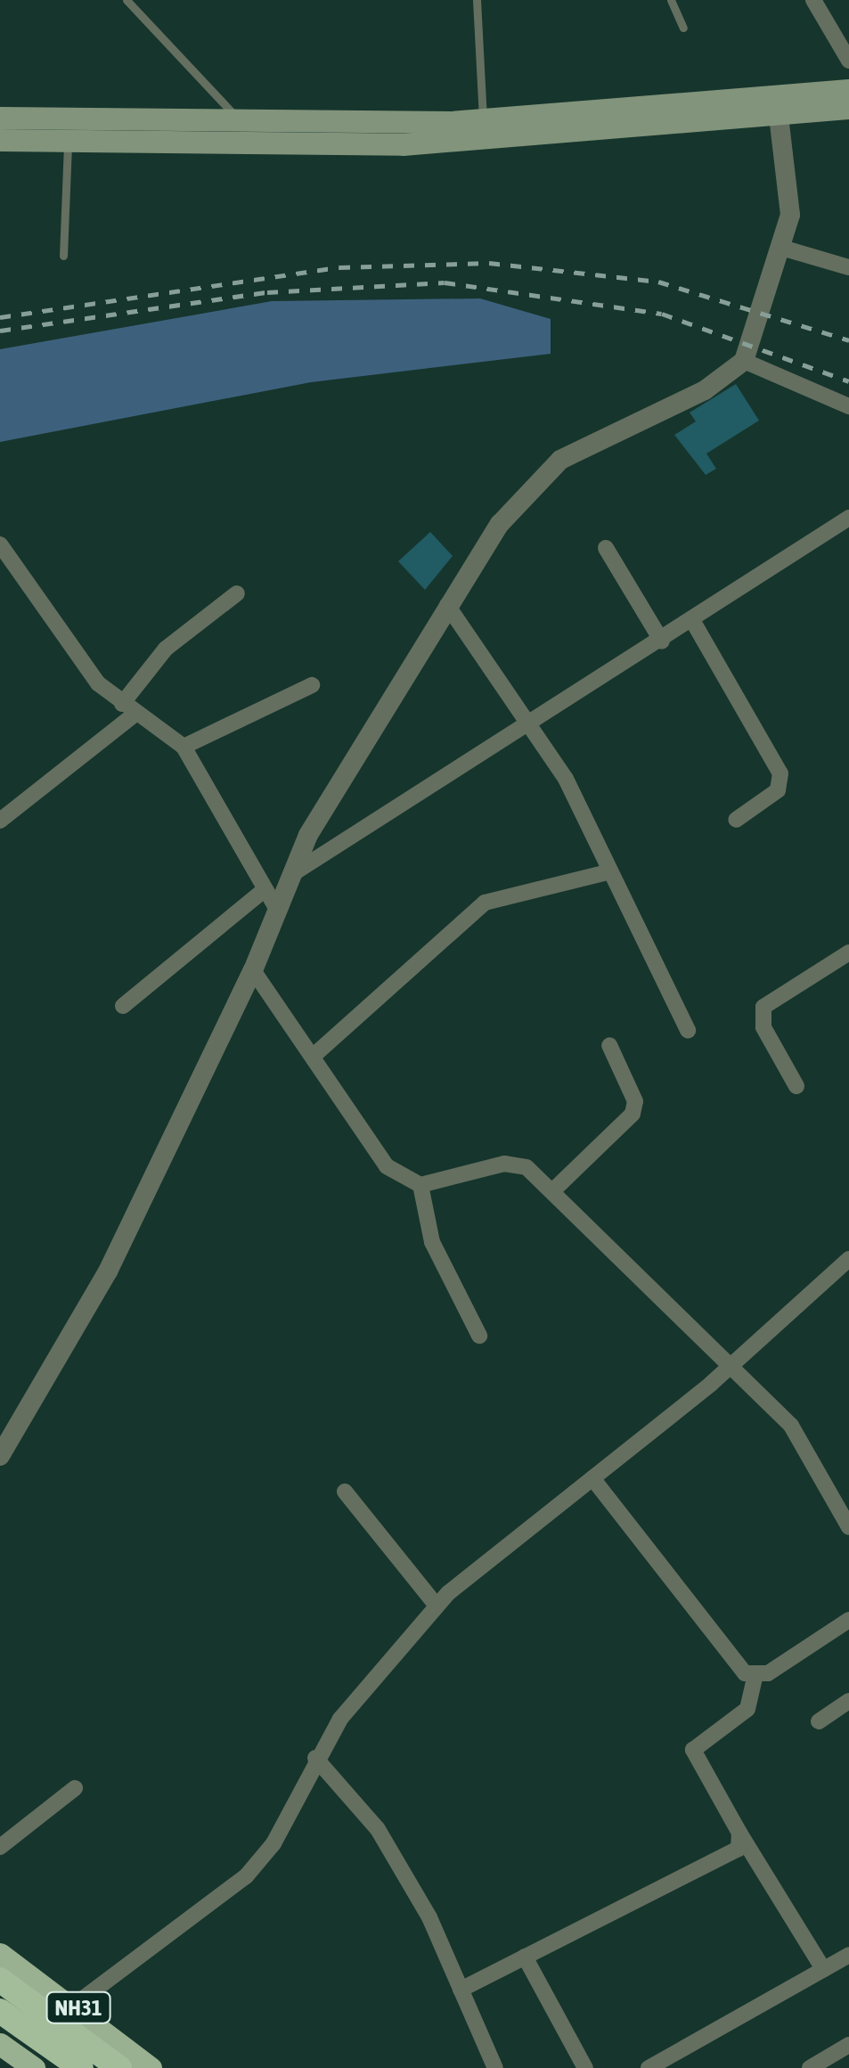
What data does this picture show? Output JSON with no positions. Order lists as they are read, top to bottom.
{
  "streets": {
    "highway": ["NH31"]
  }
}
